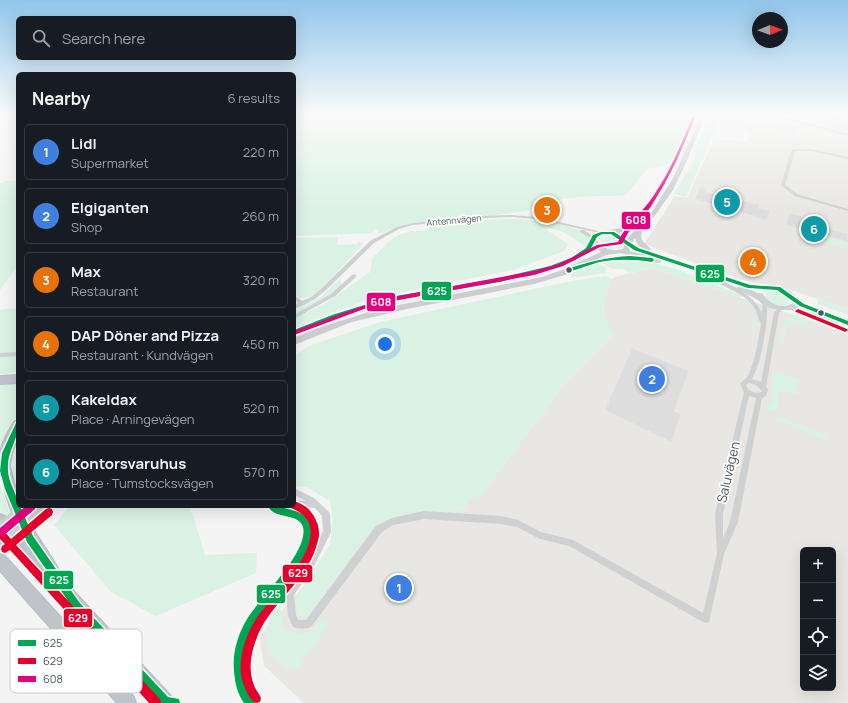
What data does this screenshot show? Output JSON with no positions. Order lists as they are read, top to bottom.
{
  "streets": {
    "street": ["Antennvägen", "Saluvägen"]
  },
  "lines": ["transit line 608", "transit line 625", "transit line 629"],
  "legend": ["625", "629", "608"],
  "north": "right",
  "page": {
    "search": "Search here",
    "heading": ["Nearby", "6 results"],
    "list": [
      {
        "mark": "1",
        "name": "Lidl",
        "note": "Supermarket",
        "value": "220 m"
      },
      {
        "mark": "2",
        "name": "Elgiganten",
        "note": "Shop",
        "value": "260 m"
      },
      {
        "mark": "3",
        "name": "Max",
        "note": "Restaurant",
        "value": "320 m"
      },
      {
        "mark": "4",
        "name": "DAP Döner and Pizza",
        "note": "Restaurant · Kundvägen",
        "value": "450 m"
      },
      {
        "mark": "5",
        "name": "Kakeldax",
        "note": "Place · Arningevägen",
        "value": "520 m"
      },
      {
        "mark": "6",
        "name": "Kontorsvaruhus",
        "note": "Place · Tumstocksvägen",
        "value": "570 m"
      }
    ],
    "pins": [
      "5",
      "3",
      "6",
      "4",
      "2",
      "1"
    ],
    "map_buttons": ["+", "−"]
  }
}
